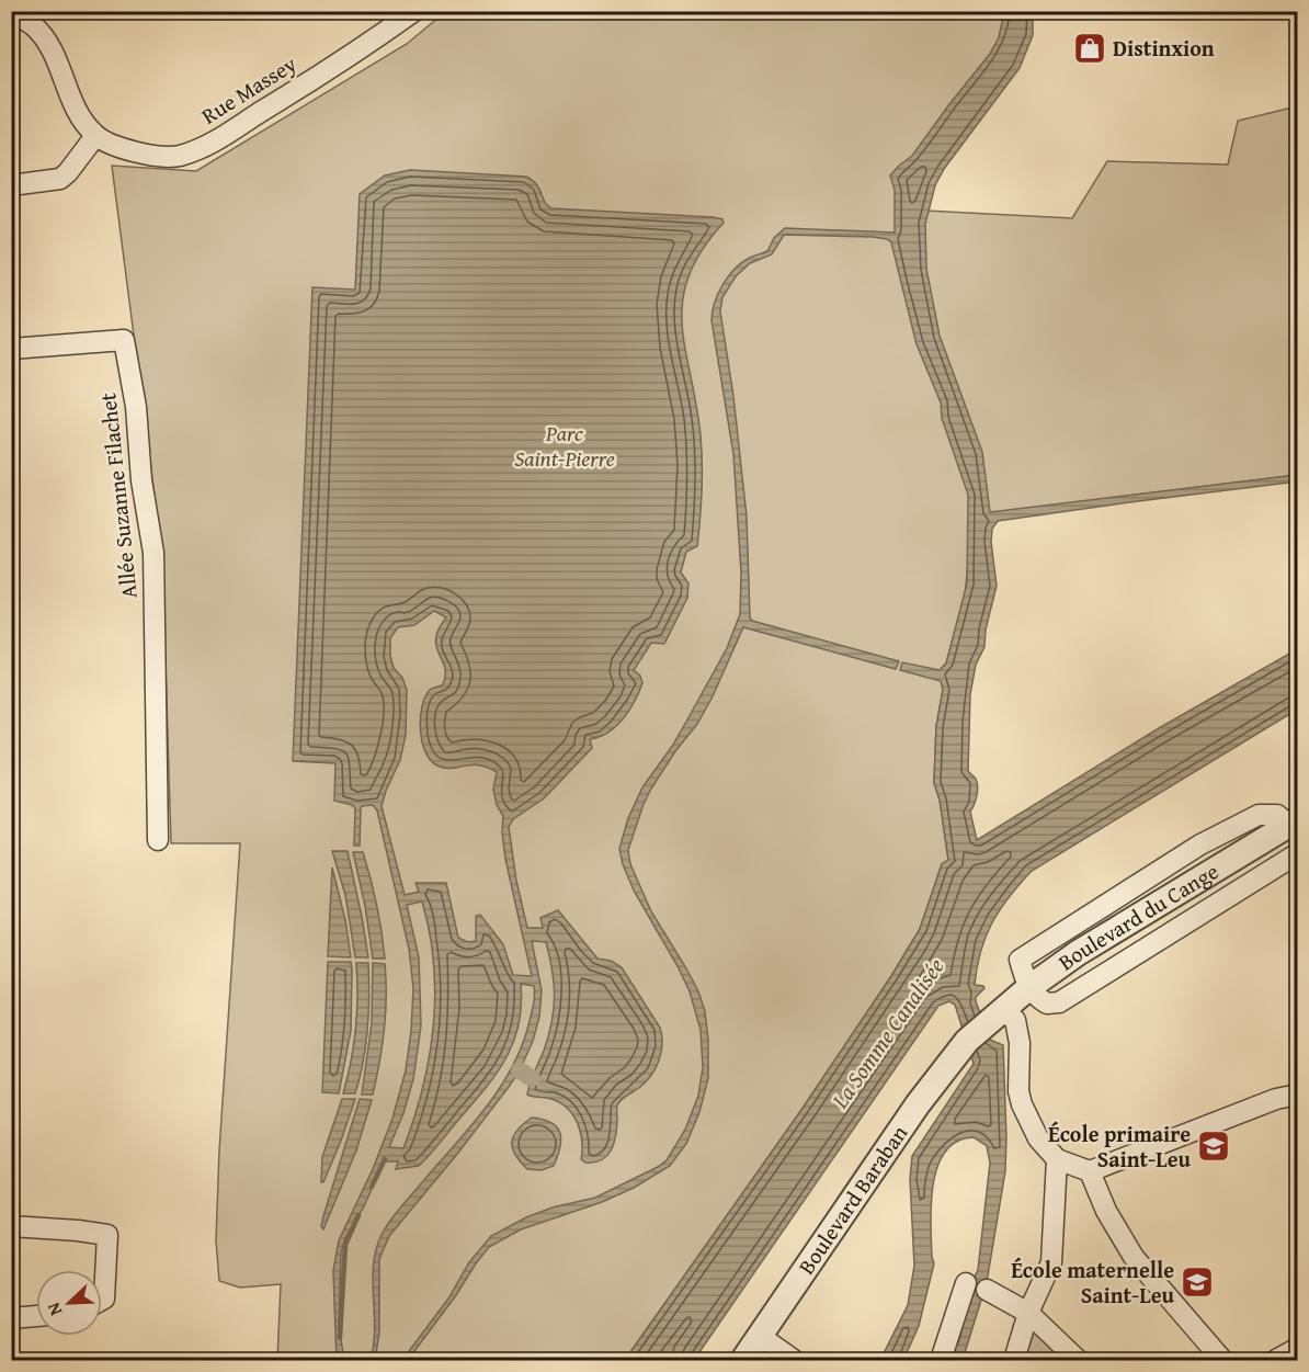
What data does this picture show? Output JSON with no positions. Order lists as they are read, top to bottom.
{
  "streets": {
    "street": [
      "Rue Massey",
      "Allée Suzanne Filachet",
      "Boulevard du Cange",
      "Boulevard Baraban"
    ]
  },
  "crossings": [
    ["Boulevard du Cange", "Boulevard Baraban"]
  ],
  "water": ["La Somme Canalisée"],
  "parks": ["Parc Saint-Pierre"],
  "places": {
    "shop": ["Distinxion"],
    "school or university": ["École primaire Saint-Leu", "École maternelle Saint-Leu"]
  },
  "north": "bottom left"
}
